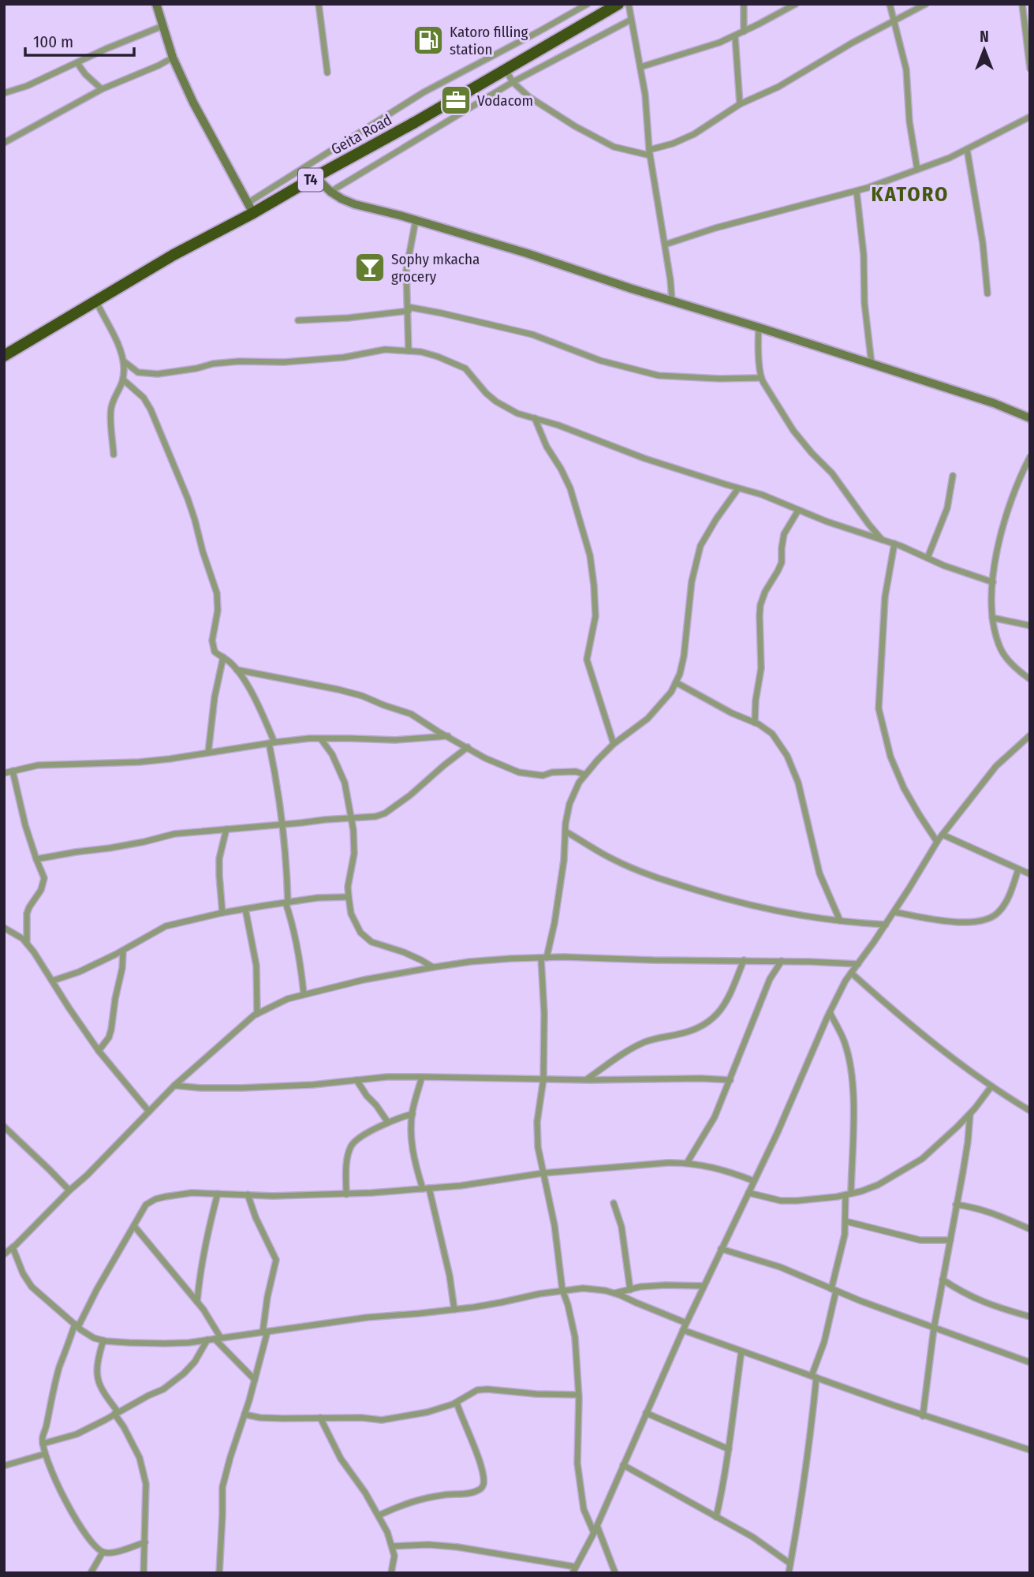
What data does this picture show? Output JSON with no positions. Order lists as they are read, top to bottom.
{
  "streets": {
    "highway": ["Geita Road", "T4"]
  },
  "districts": ["KATORO"],
  "places": {
    "fuel station": ["Katoro filling station"],
    "office": ["Vodacom"],
    "bar": ["Sophy mkacha grocery"]
  },
  "scale_bar": "100 m",
  "north": "top"
}
